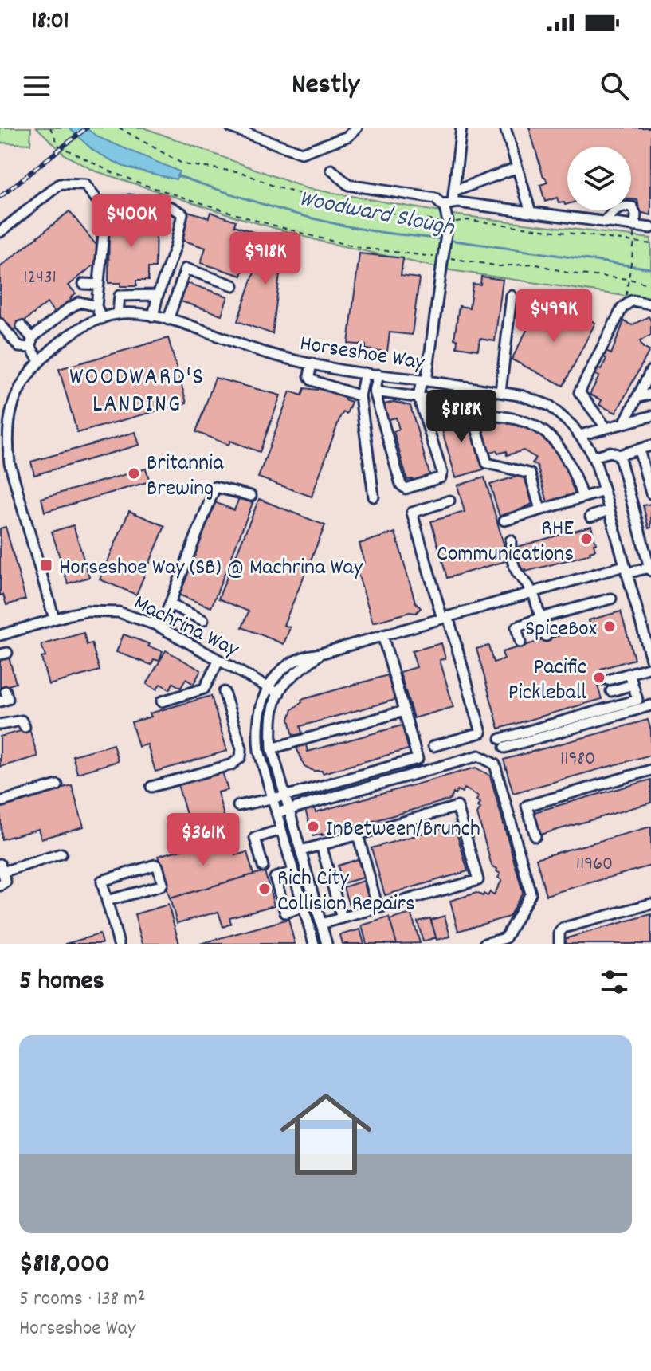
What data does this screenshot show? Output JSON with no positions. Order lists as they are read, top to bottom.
{
  "streets": {
    "street": ["Horseshoe Way", "Machrina Way"]
  },
  "crossings": [
    ["Horseshoe Way", "Machrina Way"]
  ],
  "districts": ["WOODWARD'S LANDING"],
  "water": ["Woodward Slough"],
  "places": {
    "other": [
      "Britannia Brewing",
      "RHE Communications",
      "SpiceBox",
      "Pacific Pickleball",
      "InBetween/Brunch",
      "Rich City Collision Repairs"
    ],
    "transit": ["Horseshoe Way (SB) @ Machrina Way"]
  },
  "house_numbers": ["12431", "11980", "11960"],
  "page": {
    "status": "18:01",
    "header": "Nestly",
    "price": [
      "$400K",
      "$918K",
      "$499K",
      "$818K",
      "$361K"
    ],
    "heading": "5 homes",
    "list": [
      {
        "name": "$818,000",
        "note": "5 rooms · 138 m² · Horseshoe Way"
      }
    ]
  }
}
